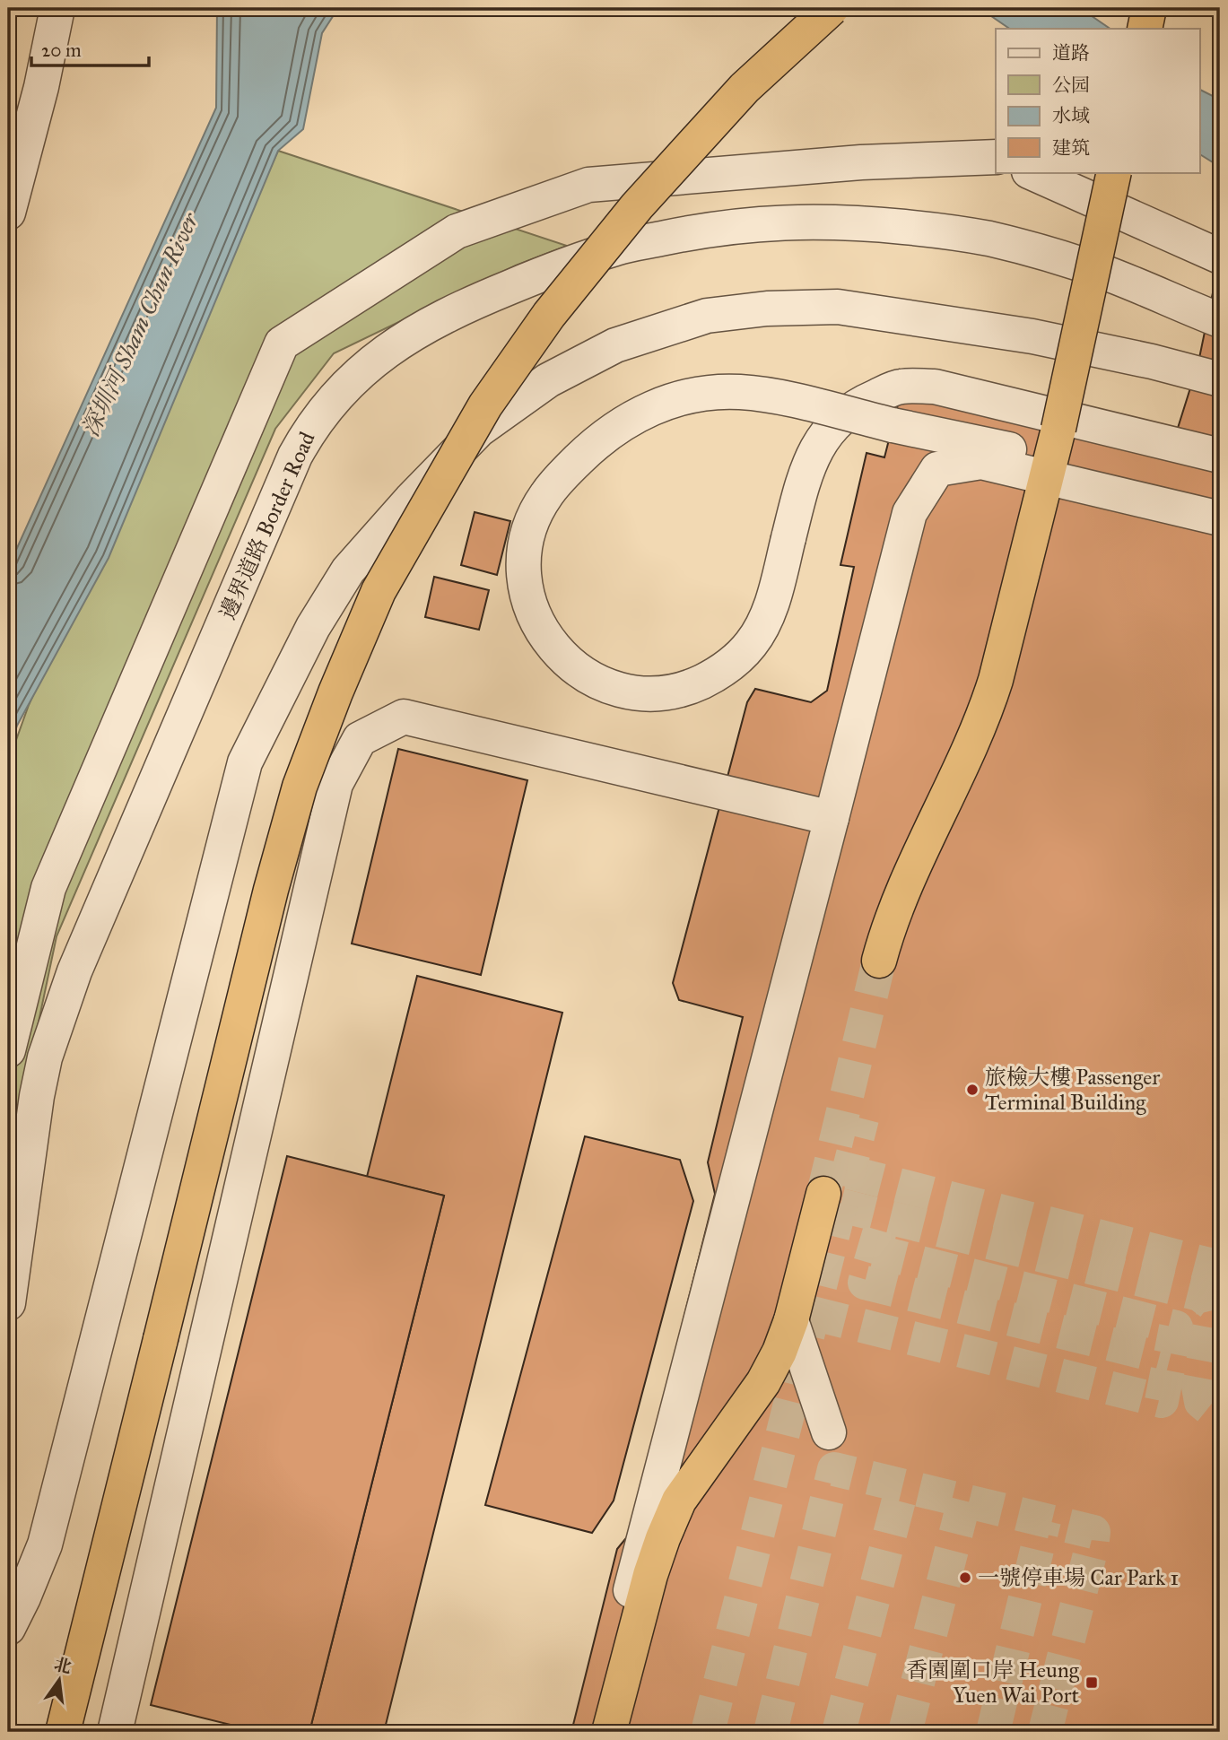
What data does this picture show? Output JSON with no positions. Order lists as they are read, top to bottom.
{
  "streets": {
    "lane": ["邊界道路 Border Road"]
  },
  "water": ["深圳河 Sham Chun River"],
  "places": {
    "other": ["旅檢大樓 Passenger Terminal Building", "一號停車場 Car Park 1"],
    "transit": ["香園圍口岸 Heung Yuen Wai Port"]
  },
  "legend": [
    "道路",
    "公园",
    "水域",
    "建筑"
  ],
  "scale_bar": "20 m",
  "north": "top"
}
